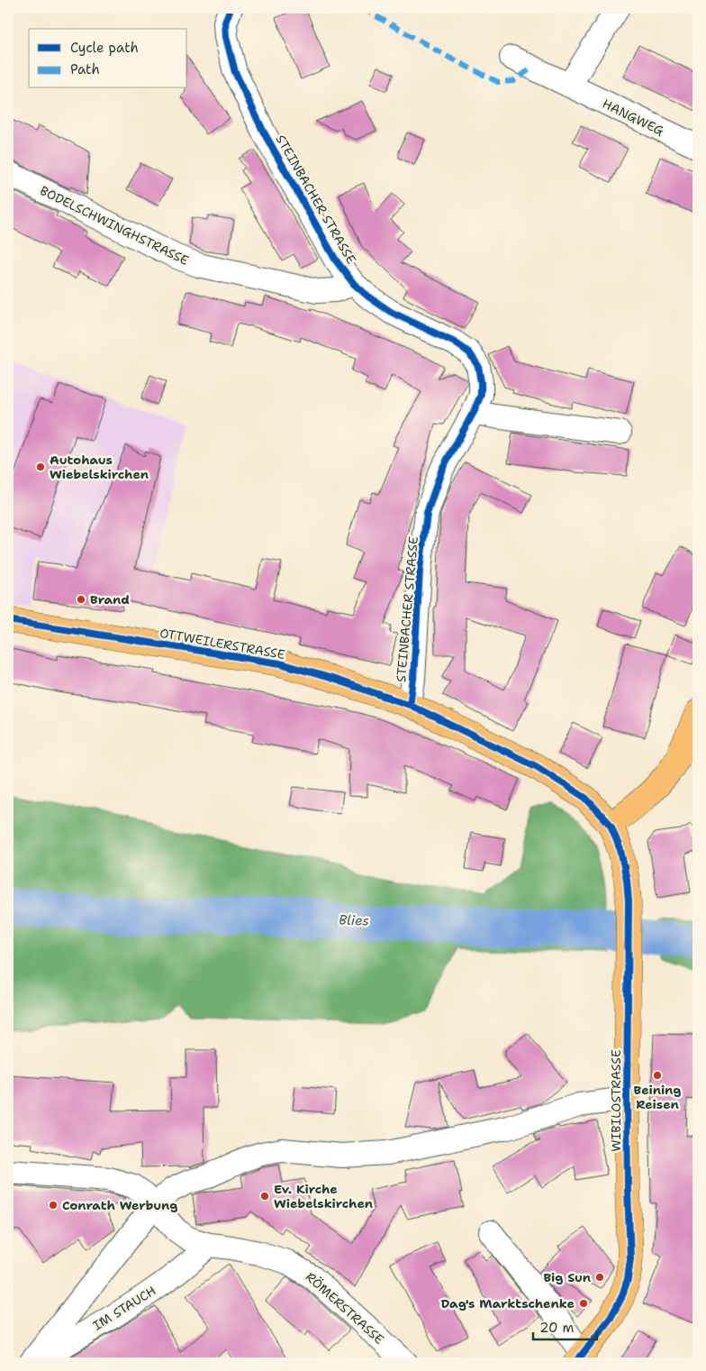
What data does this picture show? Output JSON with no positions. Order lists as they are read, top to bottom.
{
  "streets": {
    "main road": ["OTTWEILERSTRASSE", "WIBILOSTRASSE"],
    "street": [
      "HANGWEG",
      "STEINBACHER STRASSE",
      "BODELSCHWINGHSTRASSE",
      "IM STAUCH",
      "RÖMERSTRASSE"
    ]
  },
  "crossings": [
    ["STEINBACHER STRASSE", "BODELSCHWINGHSTRASSE"],
    ["STEINBACHER STRASSE", "OTTWEILERSTRASSE"],
    ["OTTWEILERSTRASSE", "WIBILOSTRASSE"],
    ["IM STAUCH", "RÖMERSTRASSE"]
  ],
  "water": ["Blies"],
  "places": [
    "Autohaus Wiebelskirchen",
    "Brand",
    "Beining Reisen",
    "Ev. Kirche Wiebelskirchen",
    "Conrath Werbung",
    "Big Sun",
    "Dag's Marktschenke"
  ],
  "legend": ["Cycle path", "Path"],
  "scale_bar": "20 m"
}
